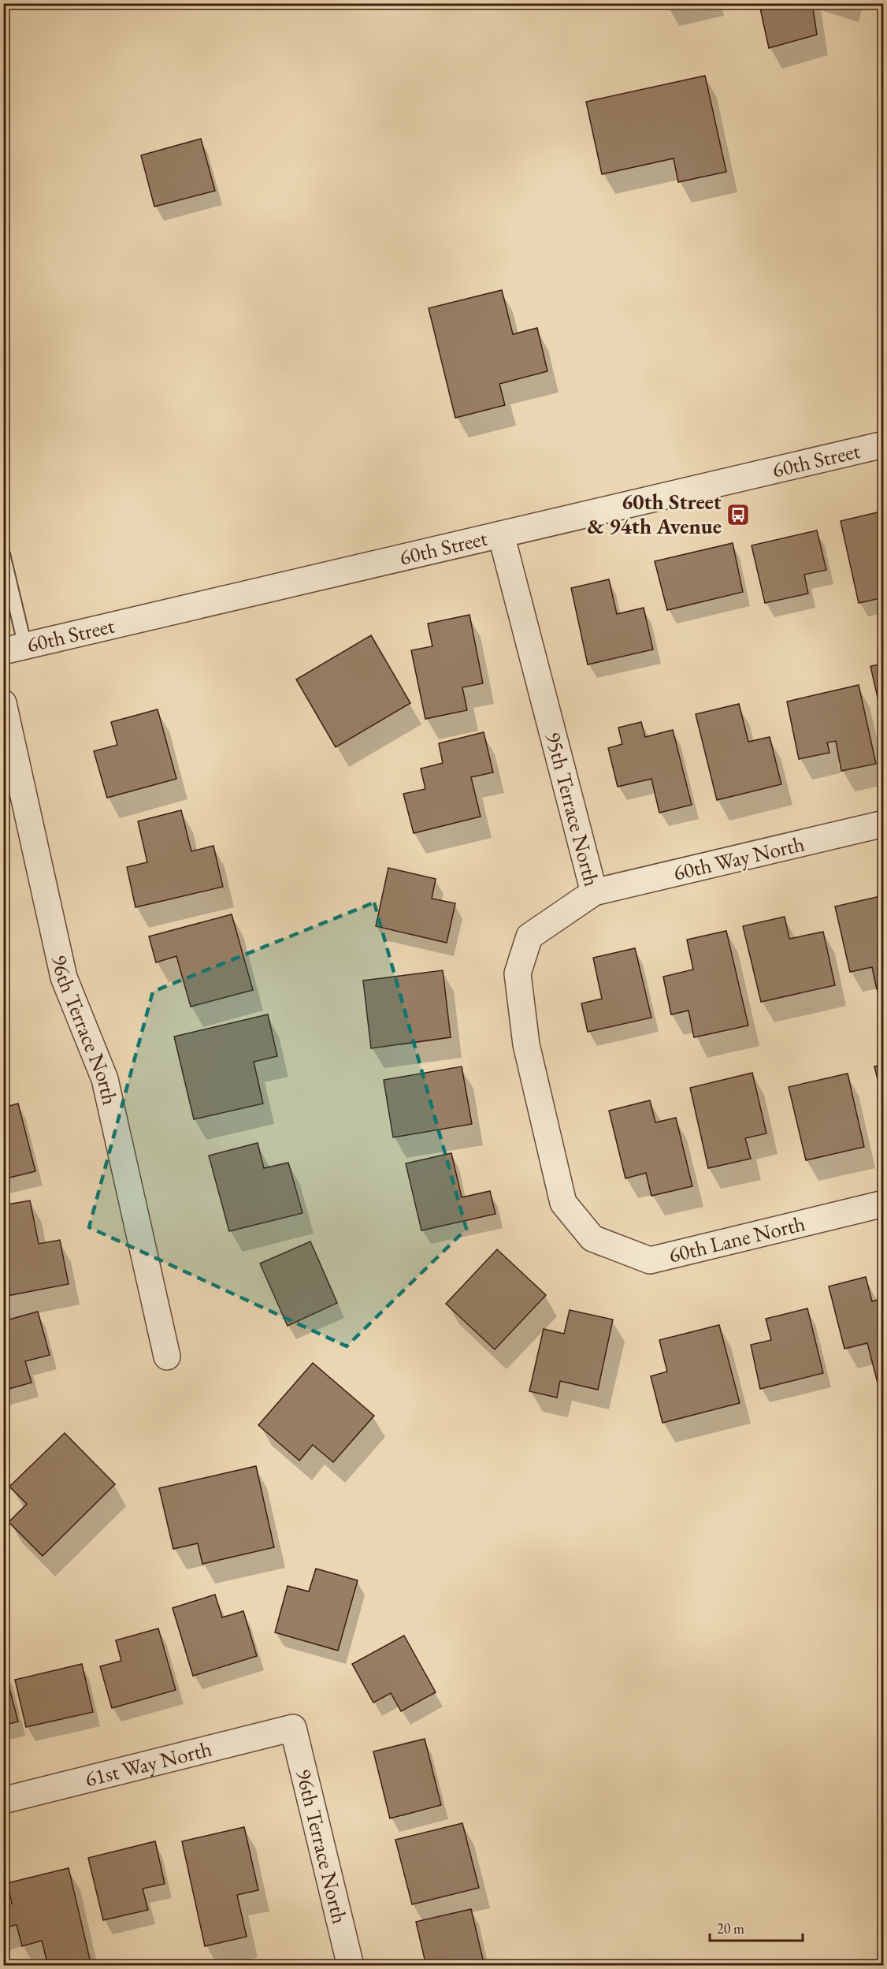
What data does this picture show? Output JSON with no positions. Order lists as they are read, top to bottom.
{
  "streets": {
    "street": [
      "60th Street",
      "95th Terrace North",
      "60th Way North",
      "96th Terrace North",
      "60th Lane North",
      "61st Way North"
    ]
  },
  "crossings": [
    ["60th Street", "95th Terrace North"],
    ["95th Terrace North", "60th Way North"],
    ["95th Terrace North", "60th Lane North"],
    ["96th Terrace North", "61st Way North"]
  ],
  "places": {
    "bus stop": ["60th Street & 94th Avenue"]
  },
  "scale_bar": "20 m"
}
